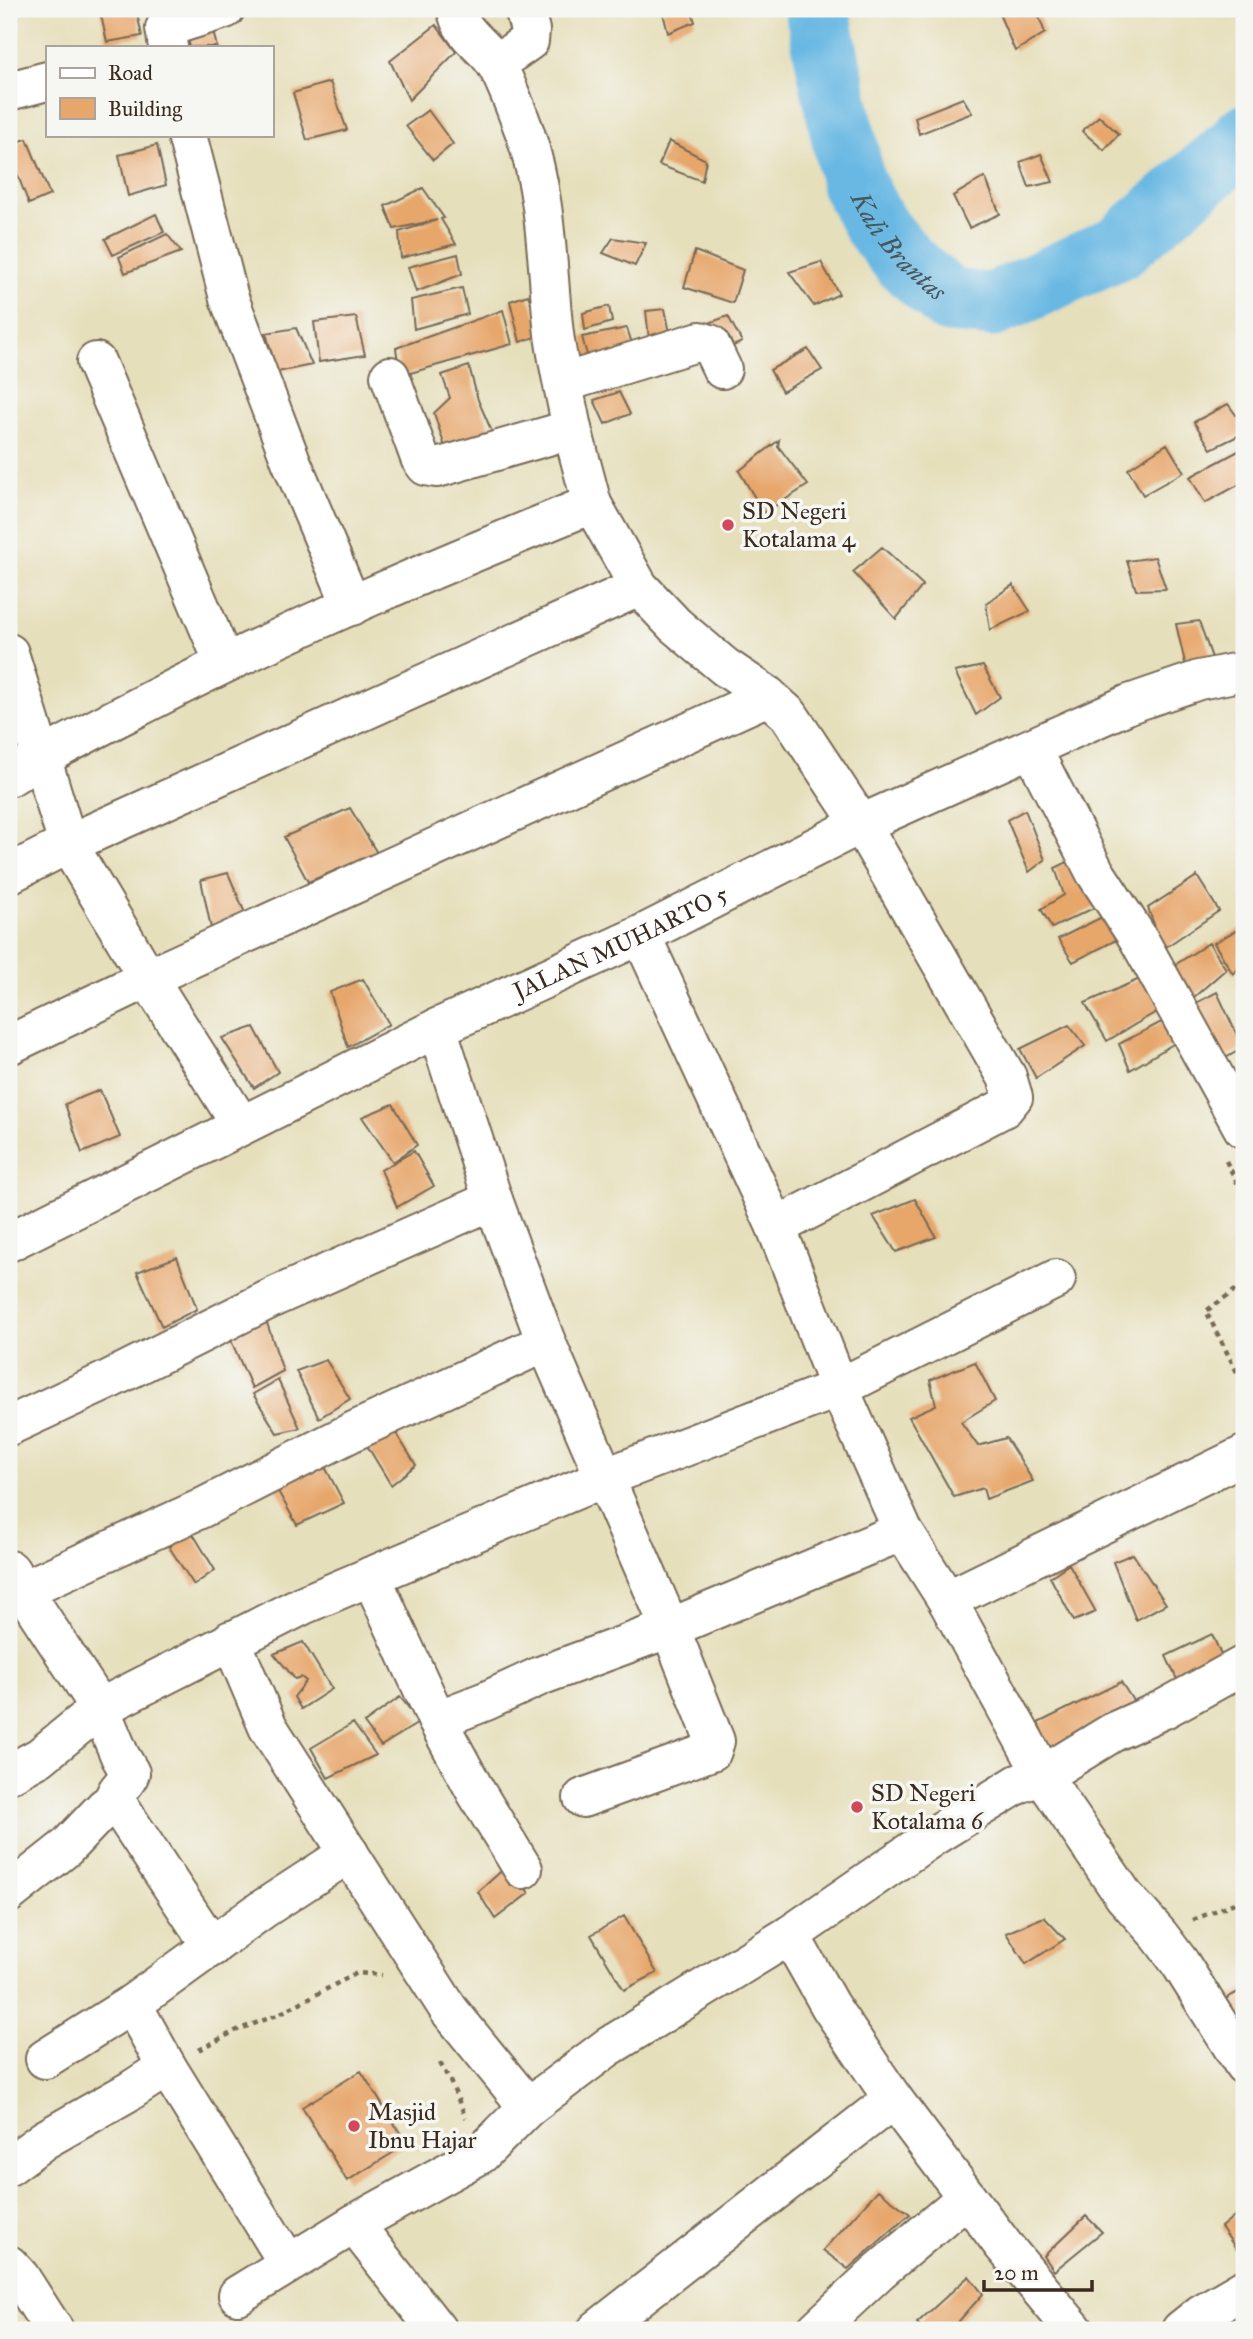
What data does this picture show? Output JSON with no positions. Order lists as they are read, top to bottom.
{
  "streets": {
    "street": ["JALAN MUHARTO 5"]
  },
  "water": ["Kali Brantas"],
  "places": ["SD Negeri Kotalama 4", "SD Negeri Kotalama 6", "Masjid Ibnu Hajar"],
  "legend": ["Road", "Building"],
  "scale_bar": "20 m"
}
